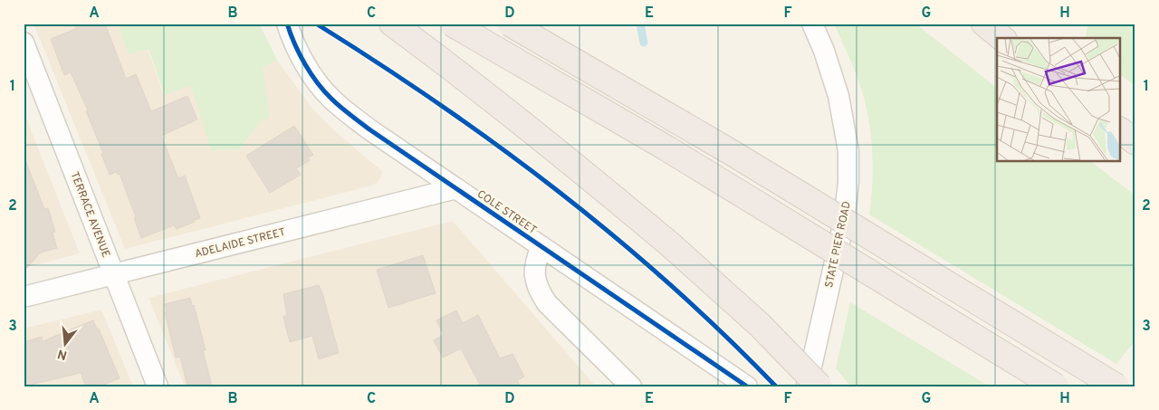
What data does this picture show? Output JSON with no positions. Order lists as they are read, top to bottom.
{
  "streets": {
    "street": [
      "COLE STREET",
      "TERRACE AVENUE",
      "ADELAIDE STREET",
      "STATE PIER ROAD"
    ]
  },
  "crossings": [
    ["COLE STREET", "ADELAIDE STREET"],
    ["TERRACE AVENUE", "ADELAIDE STREET"]
  ],
  "north": "bottom",
  "grid": {
    "columns": [
      "A",
      "B",
      "C",
      "D",
      "E",
      "F",
      "G",
      "H"
    ],
    "rows": ["1", "2", "3"]
  }
}
